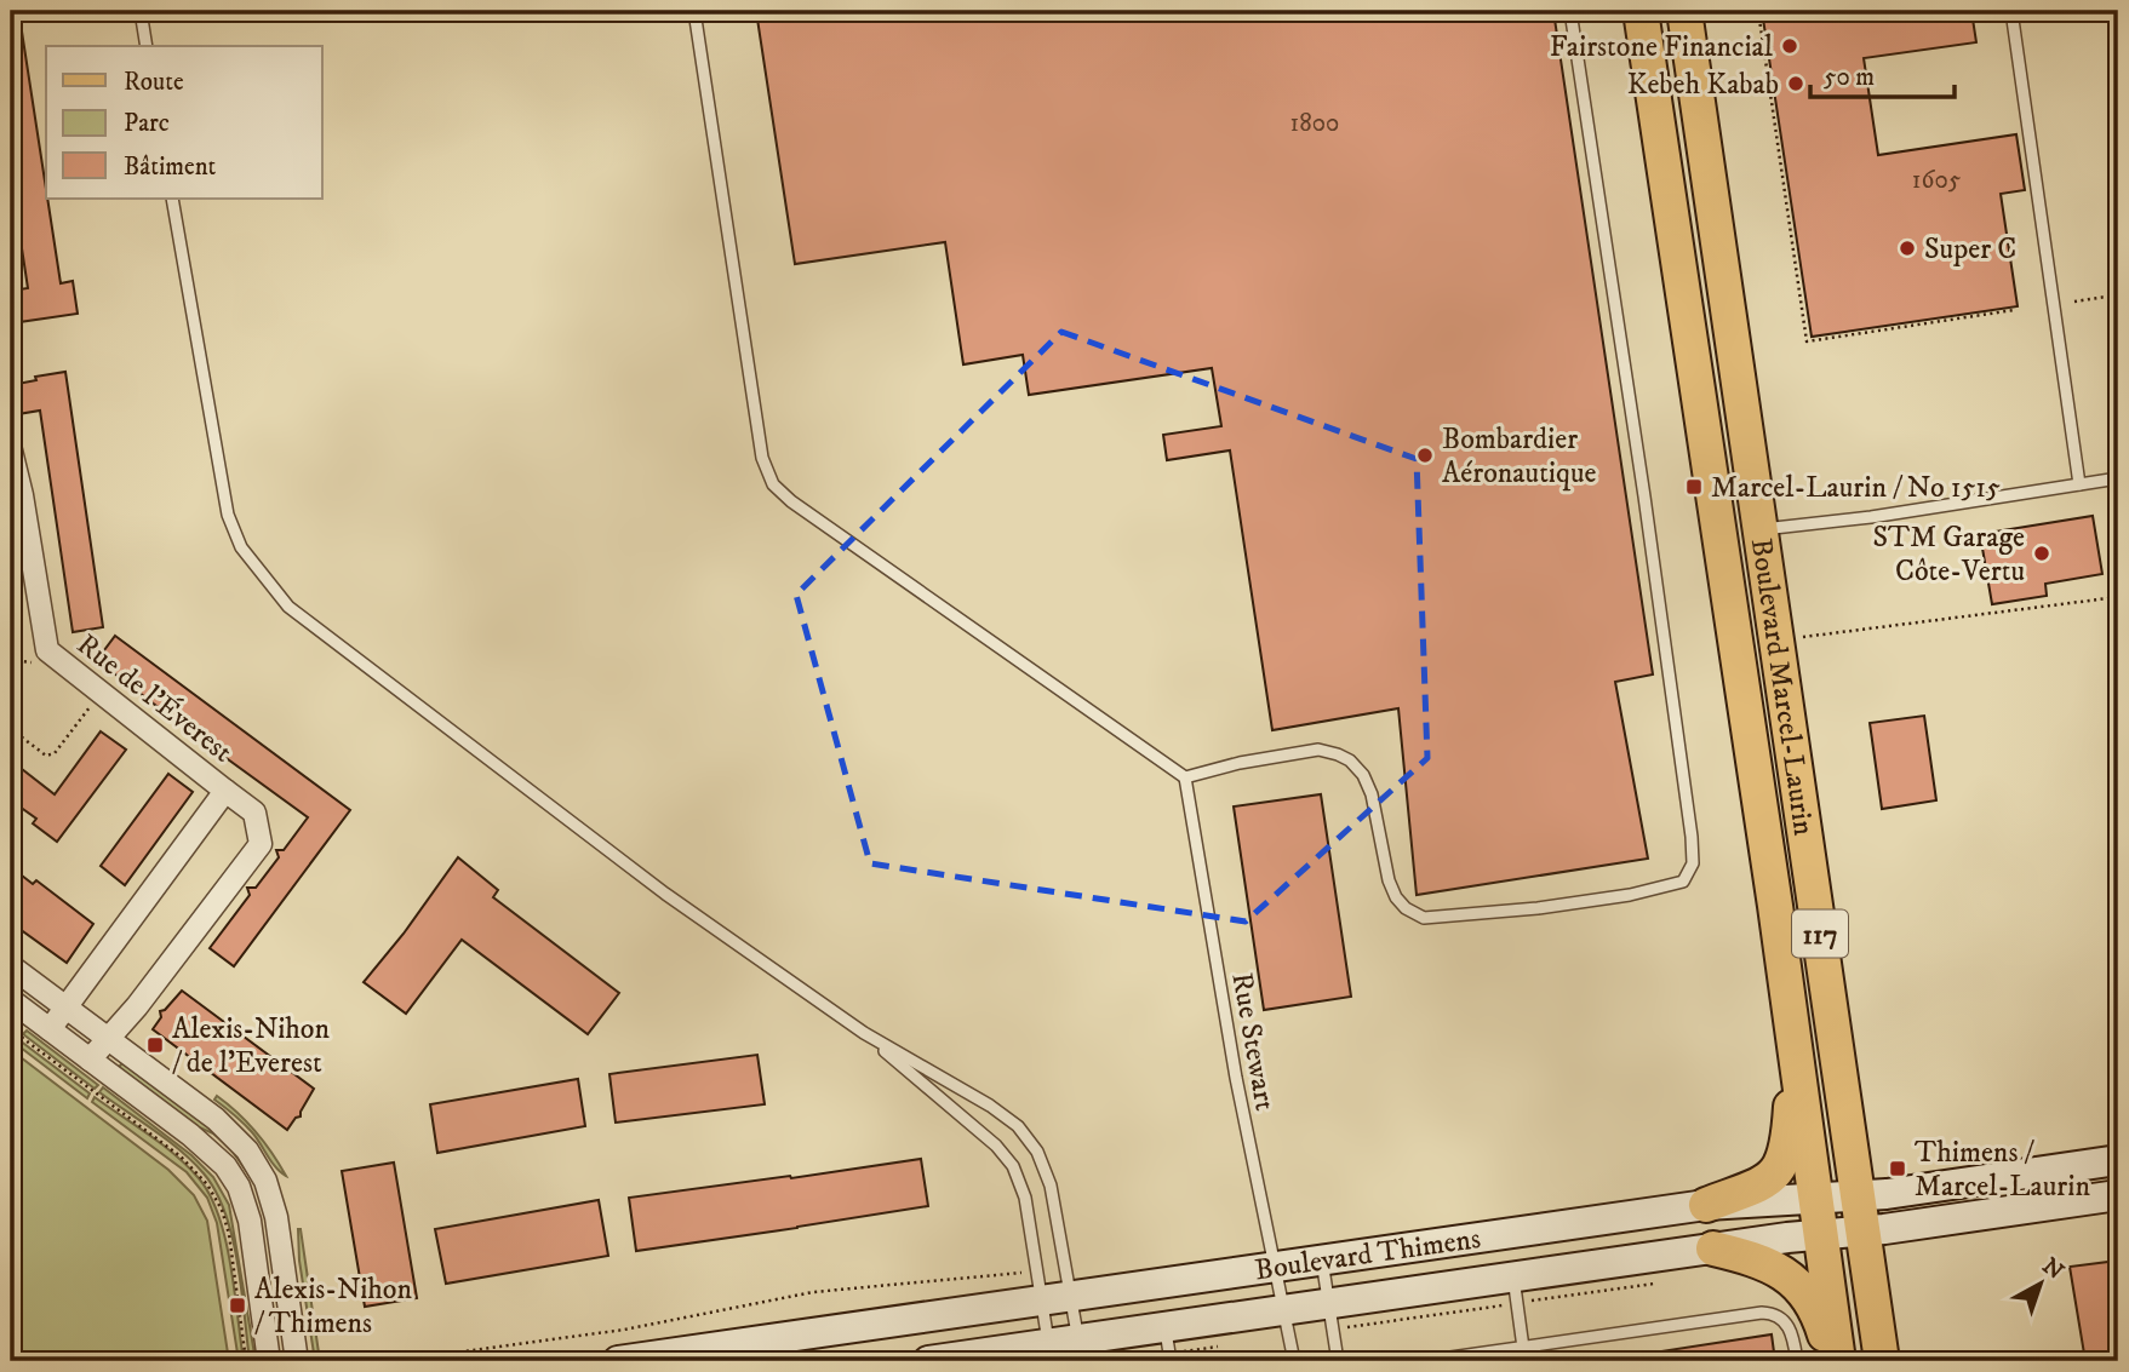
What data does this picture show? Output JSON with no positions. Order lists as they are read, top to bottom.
{
  "streets": {
    "main road": ["Boulevard Marcel-Laurin", "117"],
    "street": ["Rue de l'Éverest", "Boulevard Thimens"],
    "lane": ["Rue Stewart"]
  },
  "crossings": [
    ["Boulevard Marcel-Laurin", "Boulevard Thimens"],
    ["Rue Stewart", "Boulevard Thimens"]
  ],
  "places": {
    "other": [
      "Fairstone Financial",
      "Kebeh Kabab",
      "Super C",
      "Bombardier Aéronautique",
      "STM Garage Côte-Vertu"
    ],
    "transit": [
      "Marcel-Laurin / No 1515",
      "Alexis-Nihon / de l'Everest",
      "Thimens / Marcel-Laurin",
      "Alexis-Nihon / Thimens"
    ]
  },
  "house_numbers": ["1800", "1605"],
  "legend": ["Route", "Parc", "Bâtiment"],
  "scale_bar": "50 m",
  "north": "top right"
}
